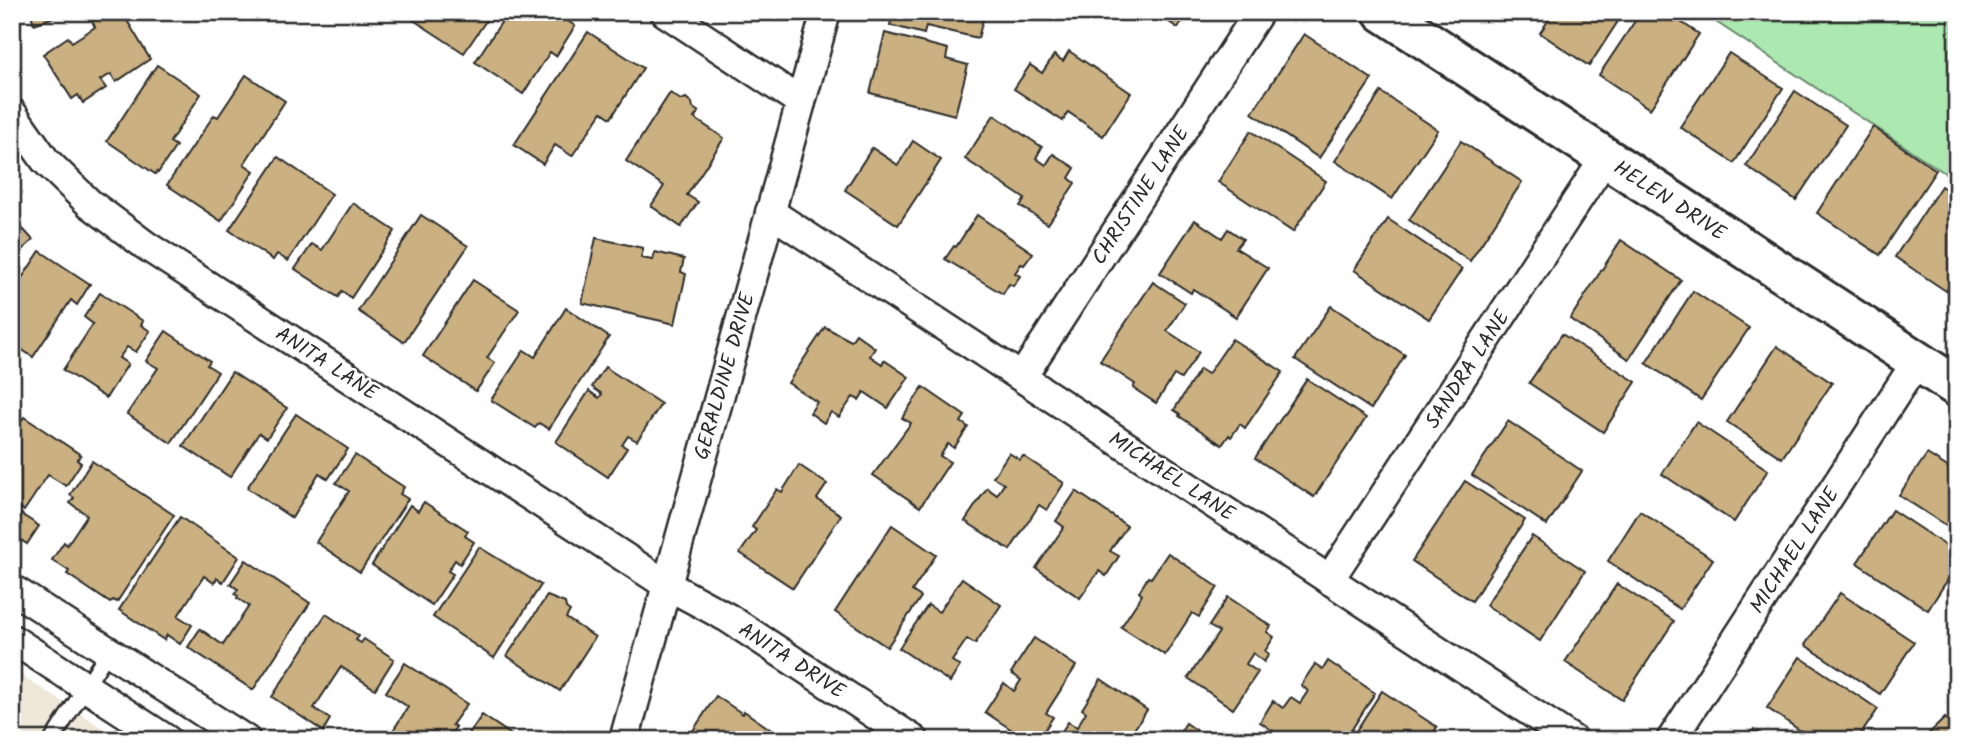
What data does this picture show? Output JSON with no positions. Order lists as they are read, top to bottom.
{
  "streets": {
    "street": [
      "CHRISTINE LANE",
      "HELEN DRIVE",
      "ANITA LANE",
      "SANDRA LANE",
      "GERALDINE DRIVE",
      "MICHAEL LANE",
      "ANITA DRIVE"
    ]
  },
  "crossings": [
    ["CHRISTINE LANE", "MICHAEL LANE"],
    ["HELEN DRIVE", "SANDRA LANE"],
    ["HELEN DRIVE", "MICHAEL LANE"],
    ["ANITA LANE", "GERALDINE DRIVE"],
    ["ANITA LANE", "ANITA DRIVE"],
    ["SANDRA LANE", "MICHAEL LANE"],
    ["GERALDINE DRIVE", "MICHAEL LANE"],
    ["GERALDINE DRIVE", "ANITA DRIVE"]
  ]
}
